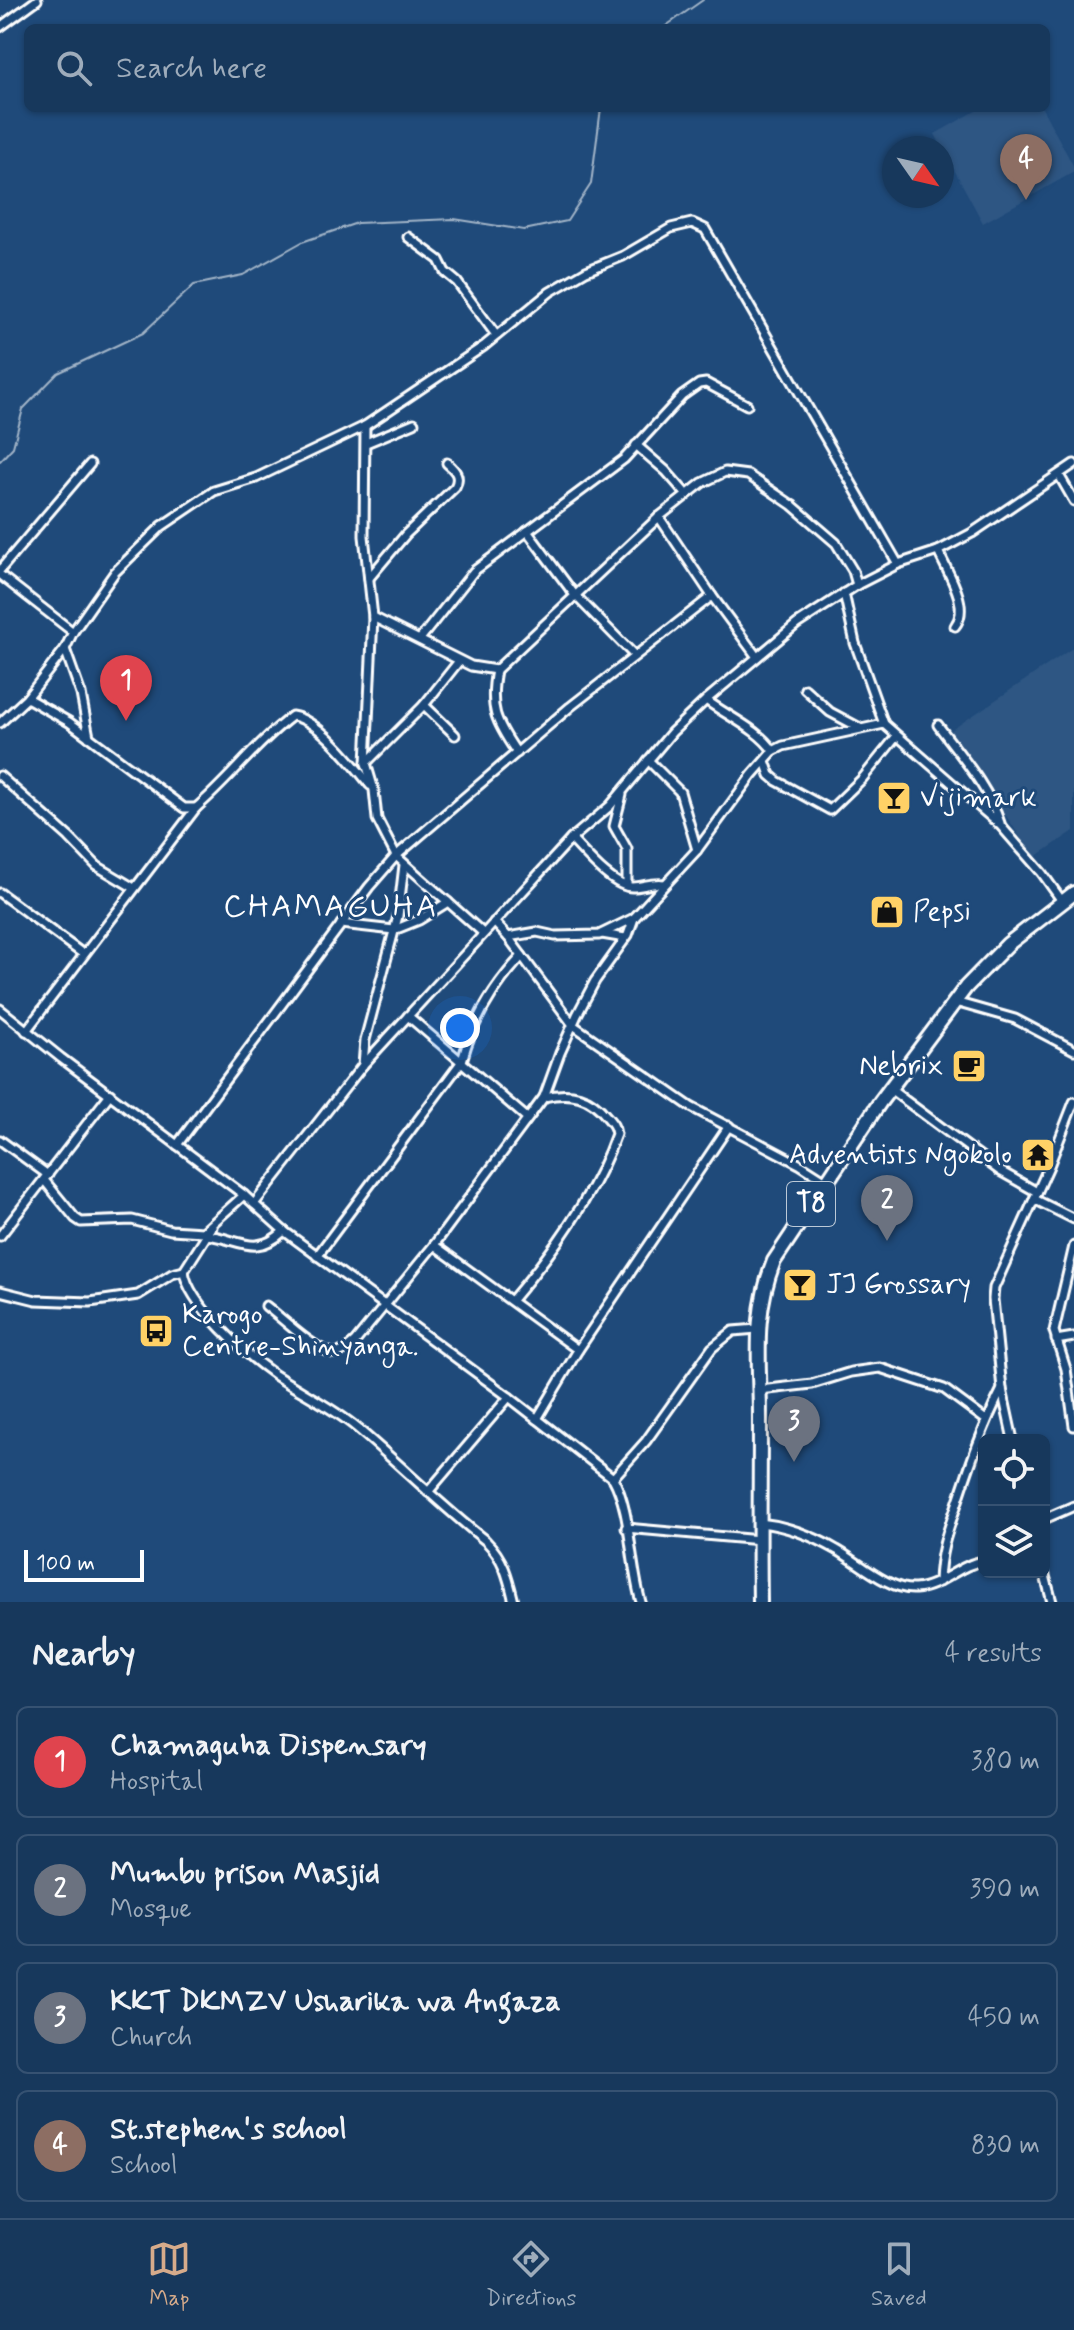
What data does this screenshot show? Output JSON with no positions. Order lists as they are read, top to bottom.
{
  "streets": {
    "highway": ["T8"]
  },
  "districts": ["CHAMAGUHA"],
  "places": {
    "bar": ["Vijimark", "JJ Grossary"],
    "shop": ["Pepsi"],
    "cafe": ["Nebrix"],
    "temple": ["Adventists Ngokolo"],
    "bus stop": ["Karogo Centre-Shinyanga."]
  },
  "scale_bar": "100 m",
  "north": "bottom right",
  "page": {
    "search": "Search here",
    "pins": [
      "4",
      "1",
      "2",
      "3"
    ],
    "scale": "100 m",
    "heading": ["Nearby", "4 results"],
    "list": [
      {
        "mark": "1",
        "name": "Chamaguha Dispensary",
        "note": "Hospital",
        "value": "380 m"
      },
      {
        "mark": "2",
        "name": "Mumbu prison Masjid",
        "note": "Mosque",
        "value": "390 m"
      },
      {
        "mark": "3",
        "name": "KKT DKMZV Usharika wa Angaza",
        "note": "Church",
        "value": "450 m"
      },
      {
        "mark": "4",
        "name": "St.stephen's school",
        "note": "School",
        "value": "830 m"
      }
    ],
    "nav": ["Map", "Directions", "Saved"]
  }
}
